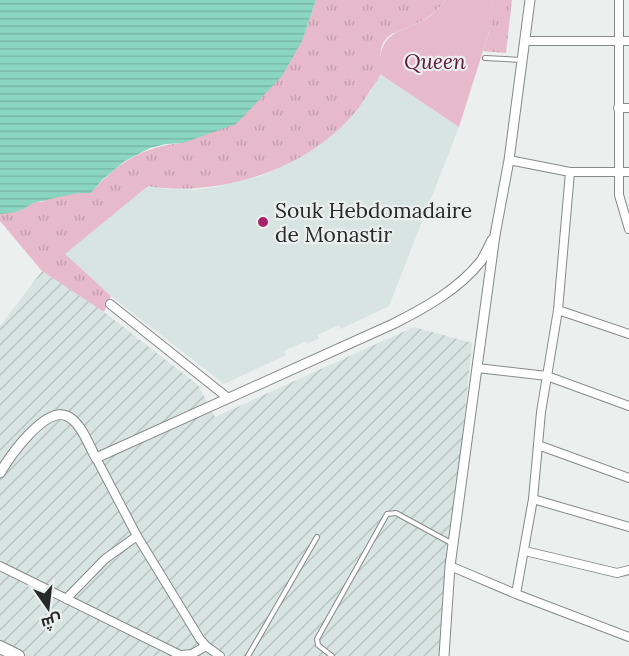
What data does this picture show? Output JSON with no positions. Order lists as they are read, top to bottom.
{
  "parks": ["Queen"],
  "places": ["Souk Hebdomadaire de Monastir"],
  "north": "bottom"
}
